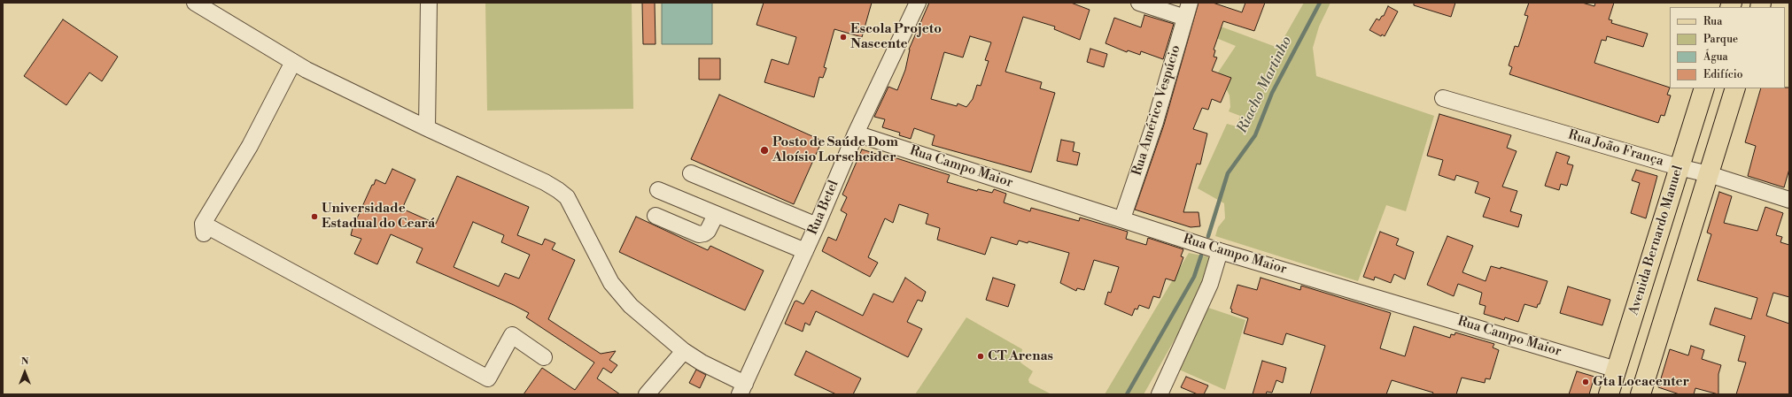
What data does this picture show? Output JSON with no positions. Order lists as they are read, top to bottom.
{
  "streets": {
    "main road": ["Avenida Bernardo Manuel"],
    "street": [
      "Rua Américo Vespúcio",
      "Rua João França",
      "Rua Campo Maior",
      "Rua Betel"
    ]
  },
  "crossings": [
    ["Rua Américo Vespúcio", "Rua Campo Maior"],
    ["Rua João França", "Avenida Bernardo Manuel"],
    ["Rua Campo Maior", "Rua Betel"],
    ["Rua Campo Maior", "Avenida Bernardo Manuel"]
  ],
  "water": ["Riacho Martinho"],
  "places": [
    "Escola Projeto Nascente",
    "Posto de Saúde Dom Aloísio Lorscheider",
    "Universidade Estadual do Ceará",
    "CT Arenas",
    "Gta Locacenter"
  ],
  "legend": [
    "Rua",
    "Parque",
    "Água",
    "Edifício"
  ],
  "north": "top"
}
